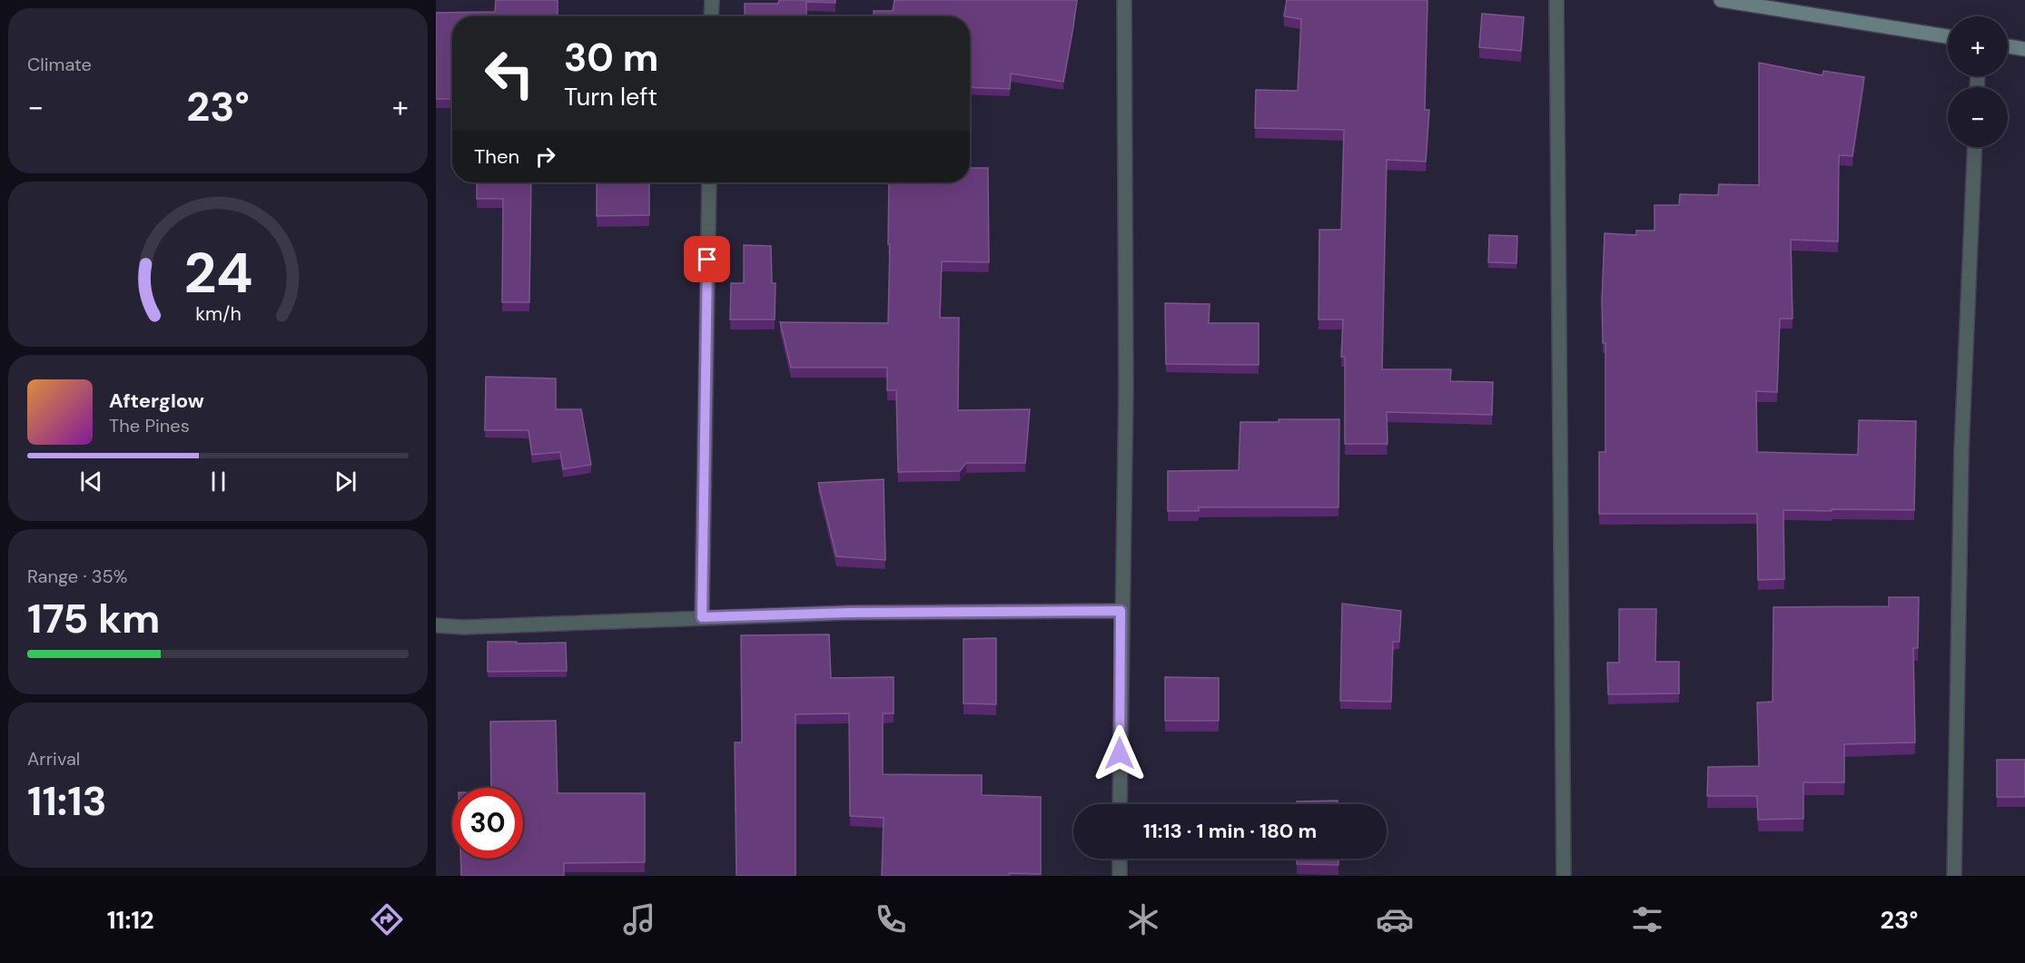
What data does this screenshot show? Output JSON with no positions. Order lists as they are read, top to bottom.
{
  "page": {
    "tile": [
      "Climate",
      ["Range · 35%", "175 km"],
      ["Arrival", "11:13"]
    ],
    "map_buttons": ["+", "−"],
    "turn": ["30 m", "Turn left"],
    "heat": ["−", "23°", "+"],
    "then": "Then",
    "song": ["Afterglow", "The Pines"],
    "limit": "30",
    "trip": "11:13 · 1 min · 180 m",
    "tabs": ["11:12", "23°"],
    "gauge": ["24", "km/h"]
  }
}
